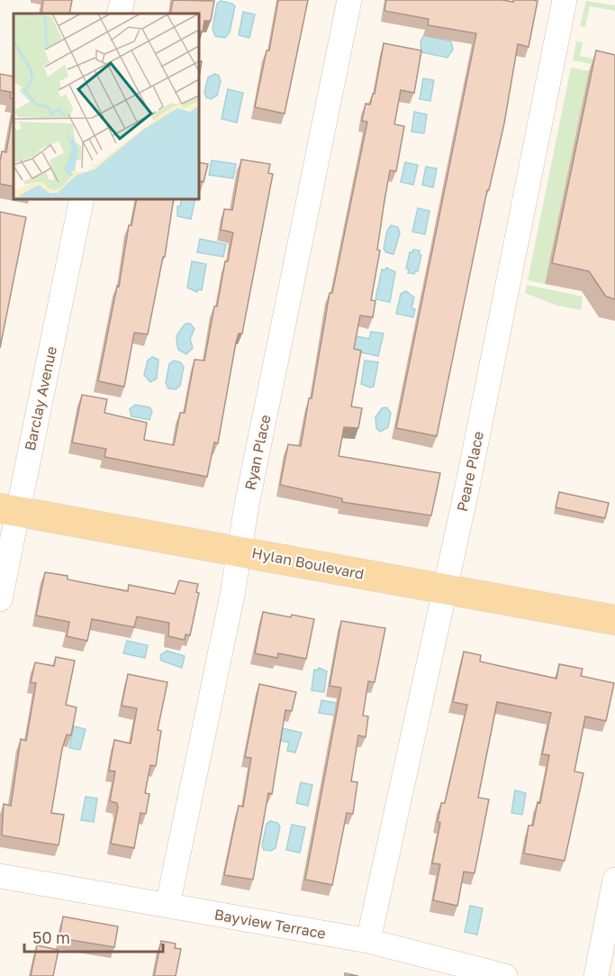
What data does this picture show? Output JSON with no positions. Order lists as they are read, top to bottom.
{
  "streets": {
    "main road": ["Hylan Boulevard"],
    "street": [
      "Barclay Avenue",
      "Ryan Place",
      "Peare Place",
      "Bayview Terrace"
    ]
  },
  "crossings": [
    ["Barclay Avenue", "Hylan Boulevard"],
    ["Ryan Place", "Hylan Boulevard"],
    ["Ryan Place", "Bayview Terrace"],
    ["Peare Place", "Hylan Boulevard"],
    ["Peare Place", "Bayview Terrace"]
  ],
  "scale_bar": "50 m"
}
